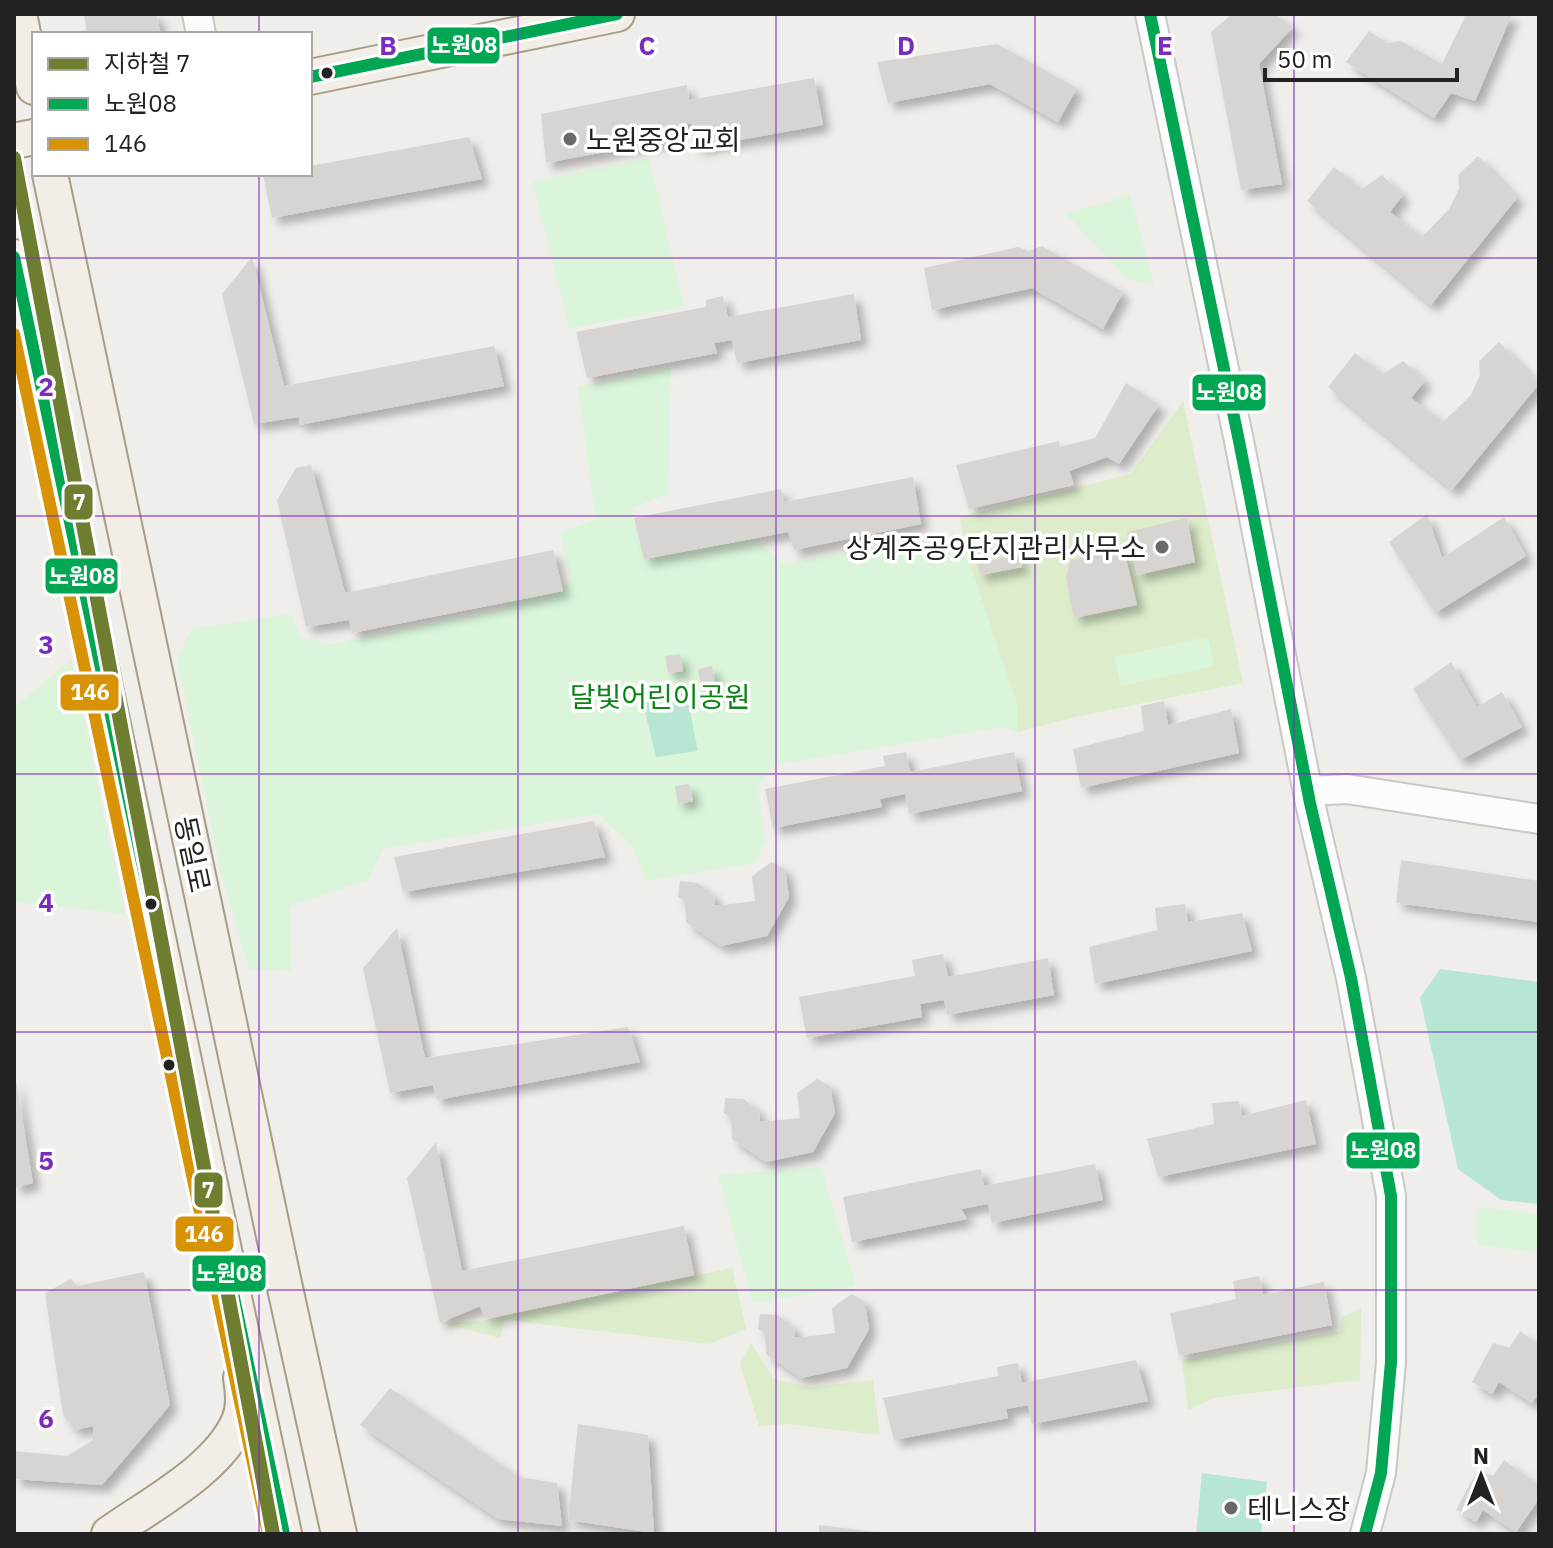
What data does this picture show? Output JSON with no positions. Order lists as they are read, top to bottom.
{
  "streets": {
    "main road": ["동일로"]
  },
  "parks": ["달빛어린이공원"],
  "places": ["노원중앙교회", "상계주공9단지관리사무소", "테니스장"],
  "lines": ["transit line 노원08", "metro line 7", "transit line 146"],
  "legend": ["지하철 7", "노원08", "146"],
  "scale_bar": "50 m",
  "north": "top",
  "grid": {
    "columns": [
      "B",
      "C",
      "D",
      "E"
    ],
    "rows": [
      "2",
      "3",
      "4",
      "5",
      "6"
    ]
  }
}
